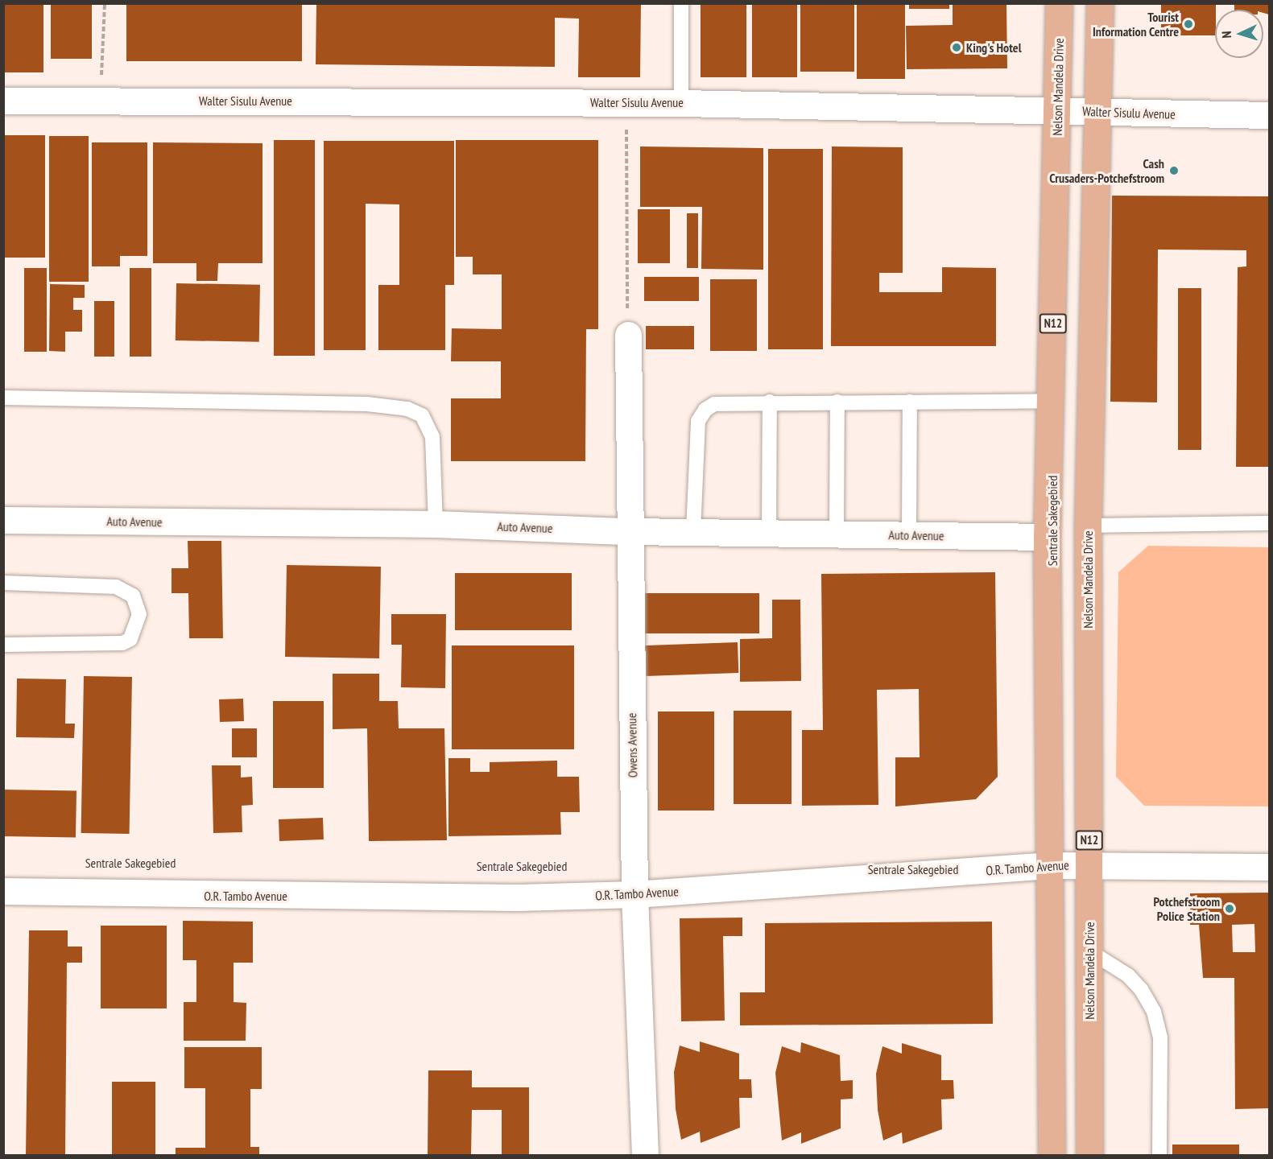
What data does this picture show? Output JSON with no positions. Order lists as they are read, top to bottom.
{
  "streets": {
    "highway": ["Nelson Mandela Drive", "N12"],
    "street": [
      "Walter Sisulu Avenue",
      "Auto Avenue",
      "Owens Avenue",
      "O.R. Tambo Avenue"
    ]
  },
  "crossings": [
    ["Nelson Mandela Drive", "Walter Sisulu Avenue"],
    ["Nelson Mandela Drive", "Auto Avenue"],
    ["Nelson Mandela Drive", "O.R. Tambo Avenue"],
    ["Auto Avenue", "Owens Avenue"],
    ["Owens Avenue", "O.R. Tambo Avenue"]
  ],
  "places": [
    "Tourist Information Centre",
    "King's Hotel",
    "Cash Crusaders-Potchefstroom",
    "Potchefstroom Police Station"
  ],
  "north": "left"
}
